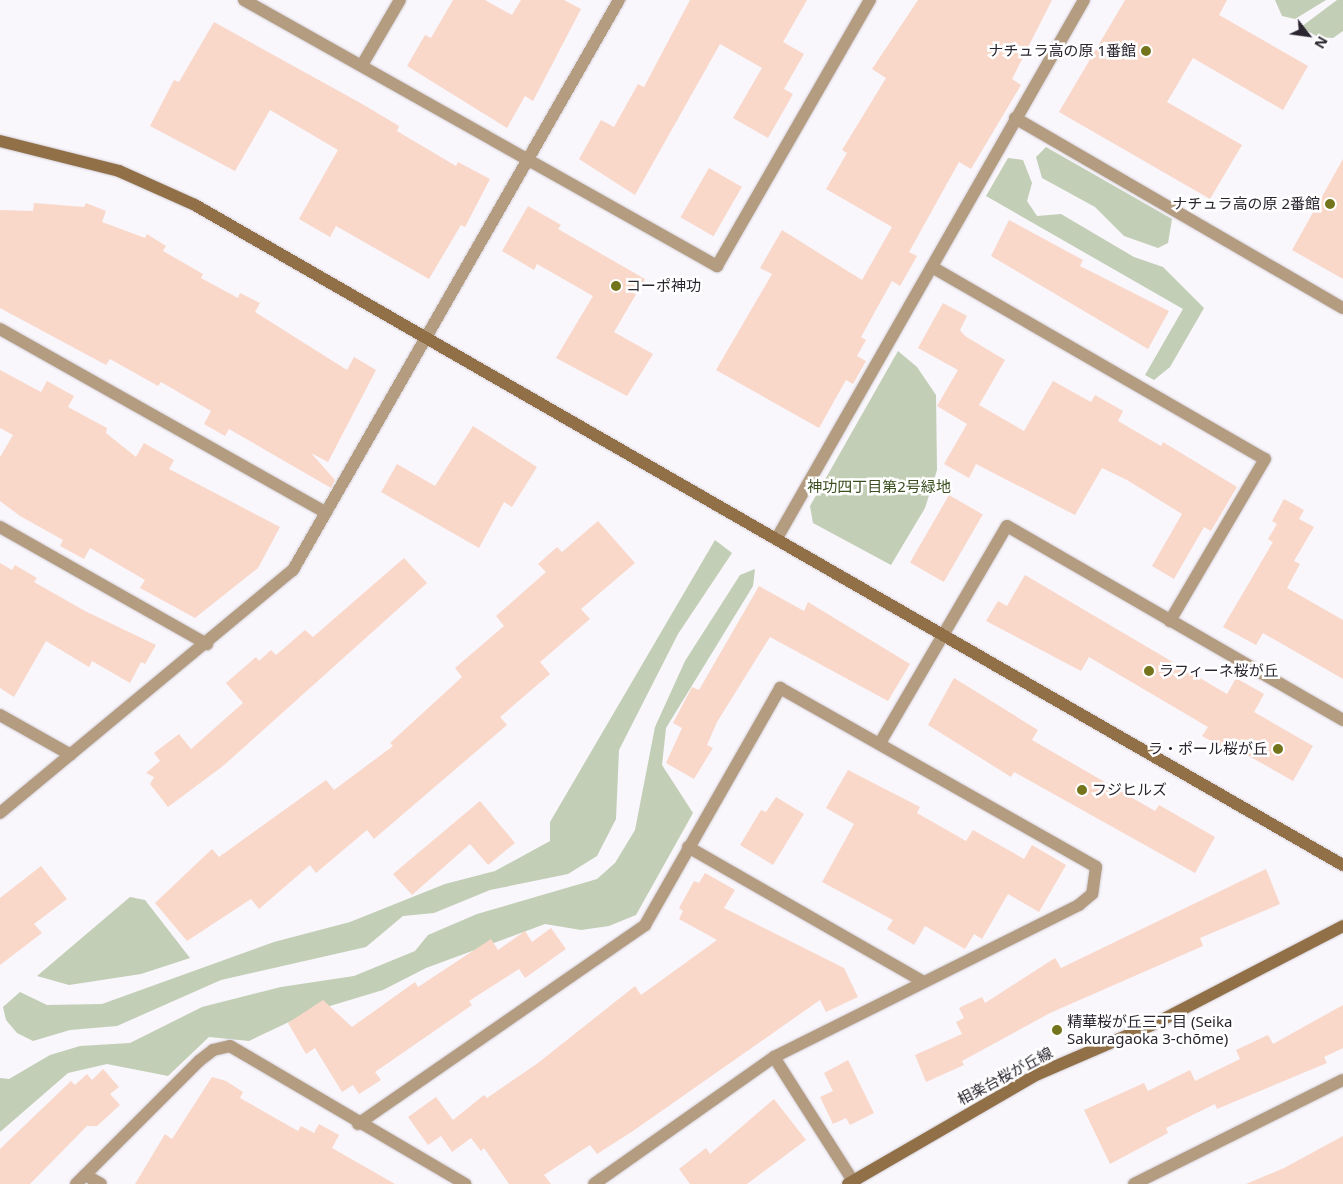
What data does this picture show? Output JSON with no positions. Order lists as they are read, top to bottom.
{
  "streets": {
    "street": ["相楽台桜が丘線"]
  },
  "parks": ["神功四丁目第2号緑地"],
  "places": [
    "ナチュラ高の原 1番館",
    "ナチュラ高の原 2番館",
    "コーポ神功",
    "ラフィーネ桜が丘",
    "ラ・ポール桜が丘",
    "フジヒルズ",
    "精華桜が丘三丁目 (Seika Sakuragaoka 3-chōme)"
  ],
  "north": "bottom right"
}
